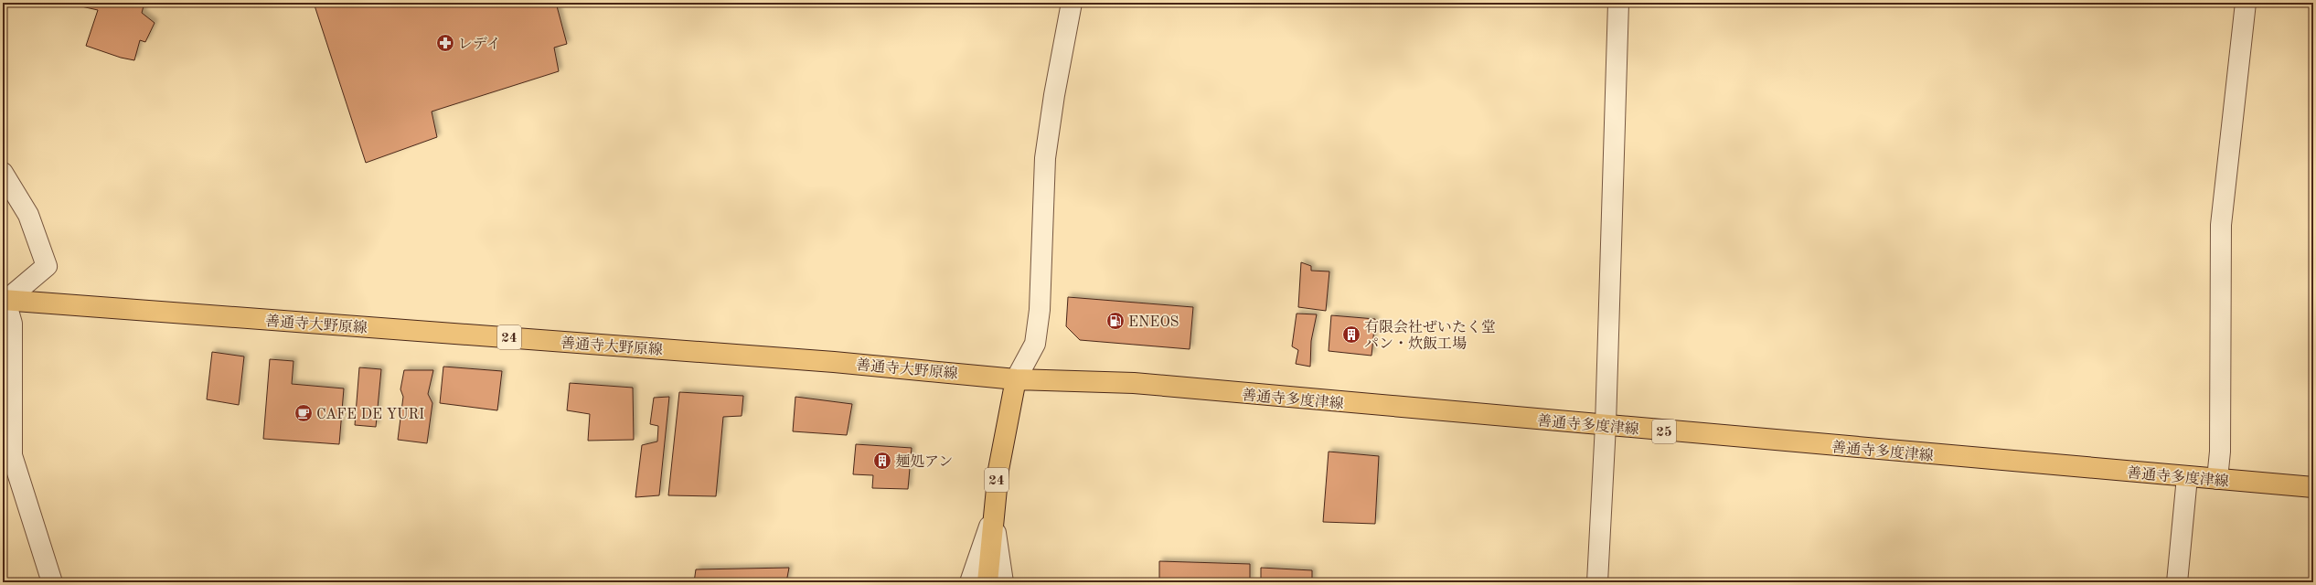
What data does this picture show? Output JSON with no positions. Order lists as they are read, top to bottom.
{
  "streets": {
    "main road": [
      "善通寺大野原線",
      "24",
      "善通寺多度津線",
      "25"
    ]
  },
  "crossings": [
    ["善通寺大野原線", "24"],
    ["善通寺大野原線", "善通寺多度津線"],
    ["24", "善通寺多度津線"]
  ],
  "places": {
    "pharmacy": ["レデイ"],
    "fuel station": ["ENEOS"],
    "building": ["有限会社ぜいたく堂 パン・炊飯工場", "麺処アン"],
    "cafe": ["CAFE DE YURI"]
  }
}
